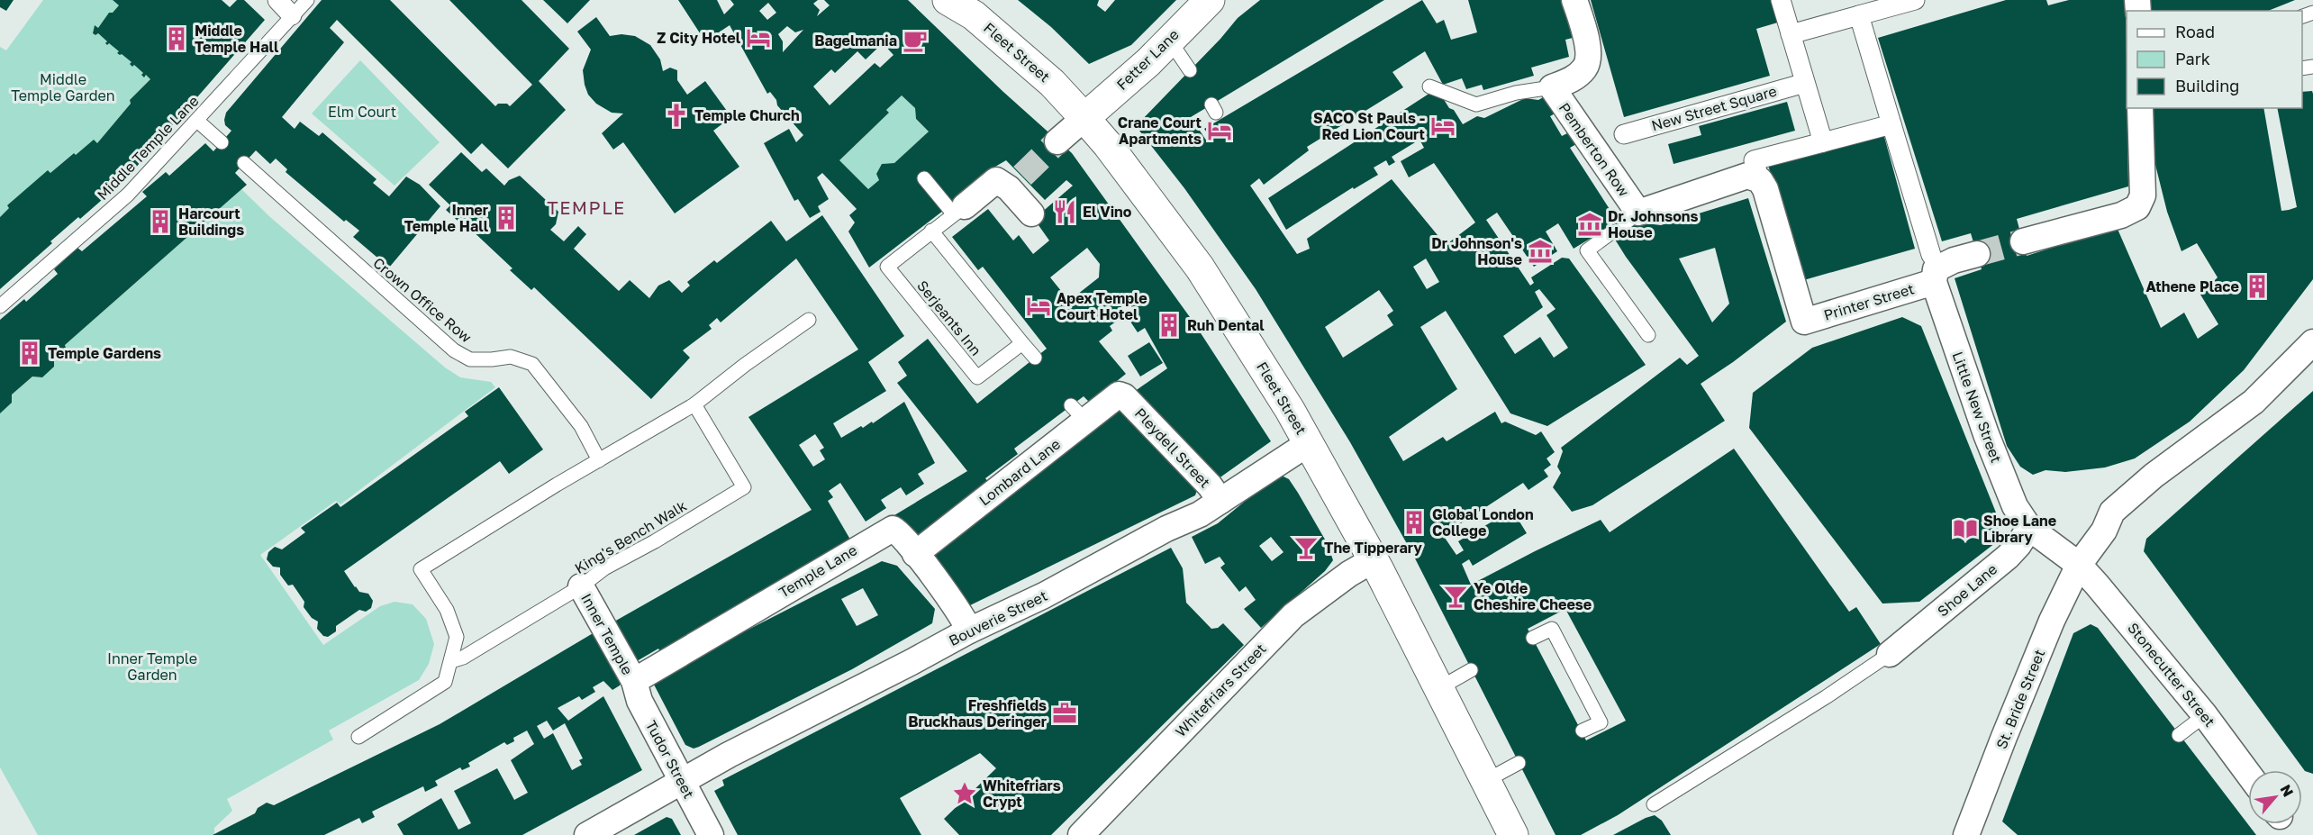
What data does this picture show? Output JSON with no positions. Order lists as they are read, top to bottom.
{
  "streets": {
    "street": [
      "Fleet Street",
      "Fetter Lane",
      "New Street Square",
      "Pemberton Row",
      "Printer Street",
      "Little New Street",
      "Pleydell Street",
      "Lombard Lane",
      "Temple Lane",
      "Shoe Lane",
      "Bouverie Street",
      "Inner Temple",
      "Stonecutter Street",
      "Whitefriars Street",
      "St. Bride Street",
      "Tudor Street"
    ],
    "lane": [
      "Middle Temple Lane",
      "Crown Office Row",
      "Serjeants Inn",
      "King's Bench Walk"
    ]
  },
  "crossings": [
    ["Fleet Street", "Fetter Lane"],
    ["Fleet Street", "Bouverie Street"],
    ["Fleet Street", "Whitefriars Street"],
    ["Pemberton Row", "Printer Street"],
    ["Printer Street", "Little New Street"],
    ["Little New Street", "Shoe Lane"],
    ["Pleydell Street", "Lombard Lane"],
    ["Pleydell Street", "Bouverie Street"],
    ["Lombard Lane", "Temple Lane"],
    ["King's Bench Walk", "Inner Temple"],
    ["Temple Lane", "Bouverie Street"],
    ["Temple Lane", "Inner Temple"],
    ["Temple Lane", "Tudor Street"],
    ["Bouverie Street", "Tudor Street"],
    ["Inner Temple", "Tudor Street"],
    ["Stonecutter Street", "St. Bride Street"]
  ],
  "districts": ["TEMPLE"],
  "parks": ["Middle Temple Garden", "Elm Court", "Inner Temple Garden"],
  "places": {
    "hotel": [
      "Z City Hotel",
      "SACO St Pauls - Red Lion Court",
      "Crane Court Apartments",
      "Apex Temple Court Hotel"
    ],
    "building": [
      "Middle Temple Hall",
      "Inner Temple Hall",
      "Harcourt Buildings",
      "Athene Place",
      "Ruh Dental",
      "Temple Gardens",
      "Global London College"
    ],
    "cafe": ["Bagelmania"],
    "church": ["Temple Church"],
    "restaurant": ["El Vino"],
    "museum": ["Dr. Johnsons House", "Dr Johnson's House"],
    "library": ["Shoe Lane Library"],
    "bar": ["The Tipperary", "Ye Olde Cheshire Cheese"],
    "office": ["Freshfields Bruckhaus Deringer"],
    "place": ["Whitefriars Crypt"]
  },
  "legend": ["Road", "Park", "Building"],
  "north": "top right"
}
